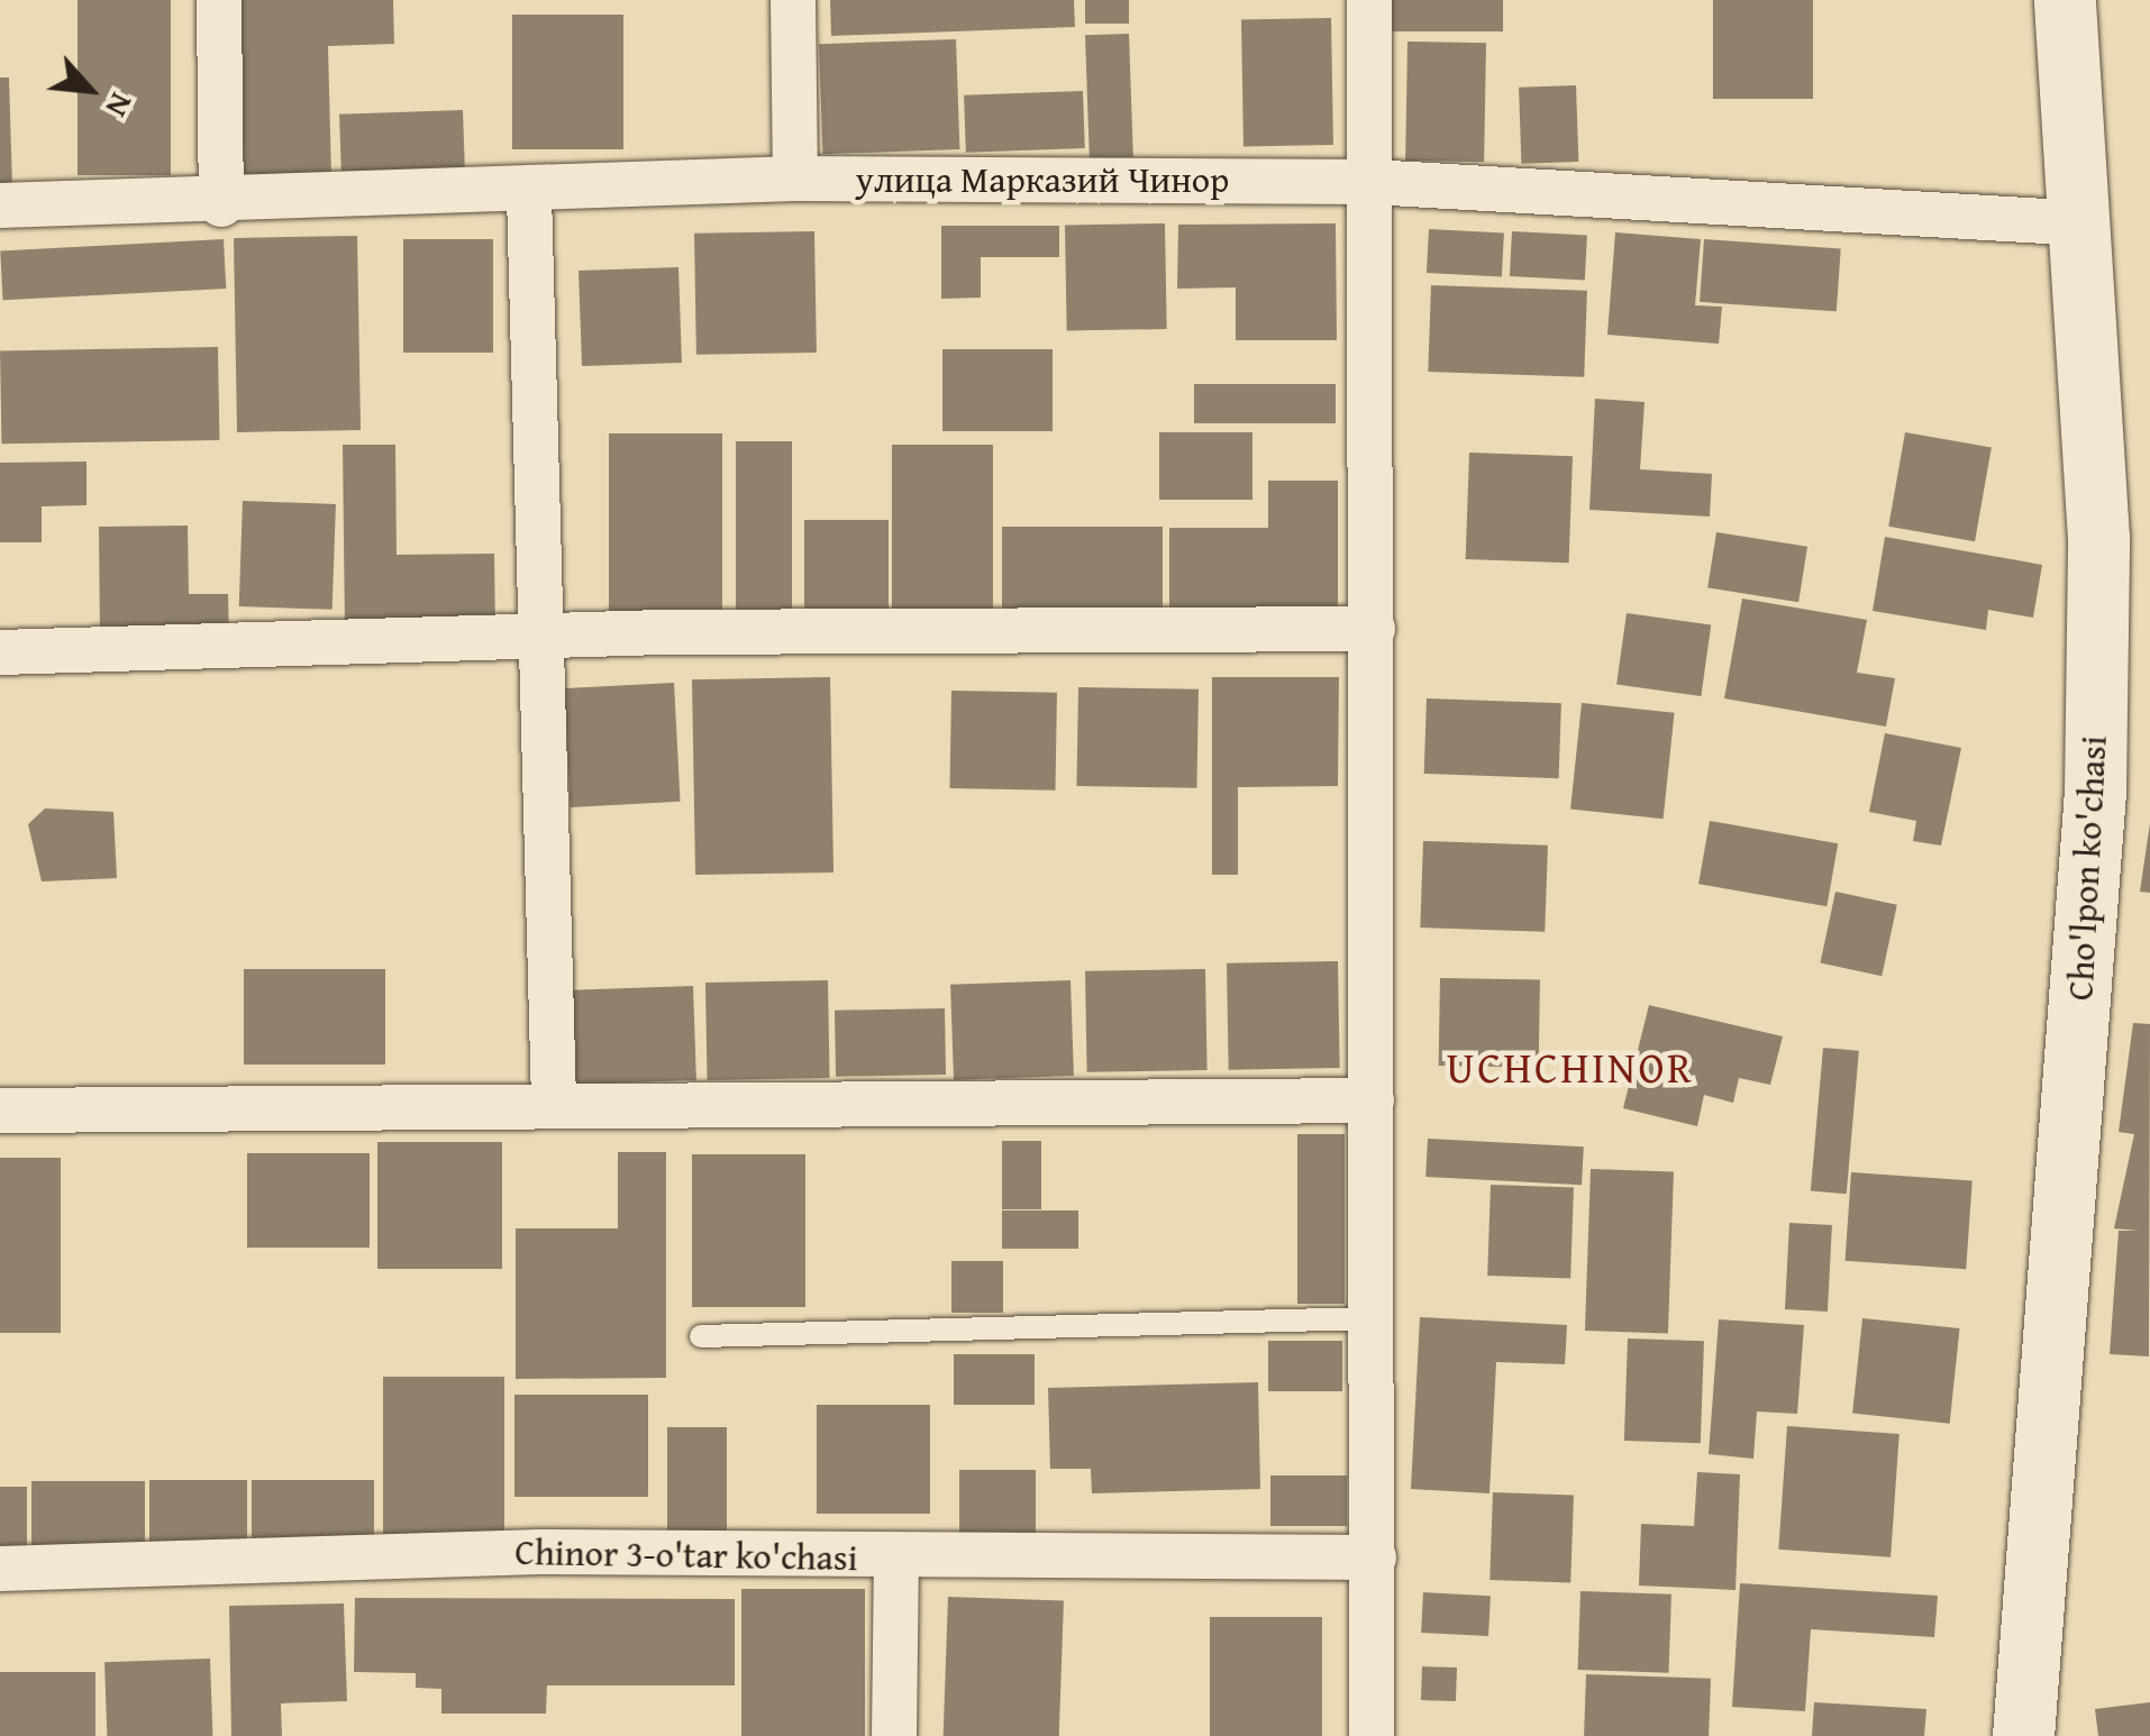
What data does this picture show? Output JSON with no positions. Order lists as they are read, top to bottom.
{
  "streets": {
    "main road": ["Cho'lpon ko'chasi"],
    "street": ["улица Марказий Чинор", "Chinor 3-o'tar ko'chasi"]
  },
  "crossings": [
    ["улица Марказий Чинор", "Cho'lpon ko'chasi"]
  ],
  "districts": ["UCHCHINOR"],
  "north": "bottom right"
}
